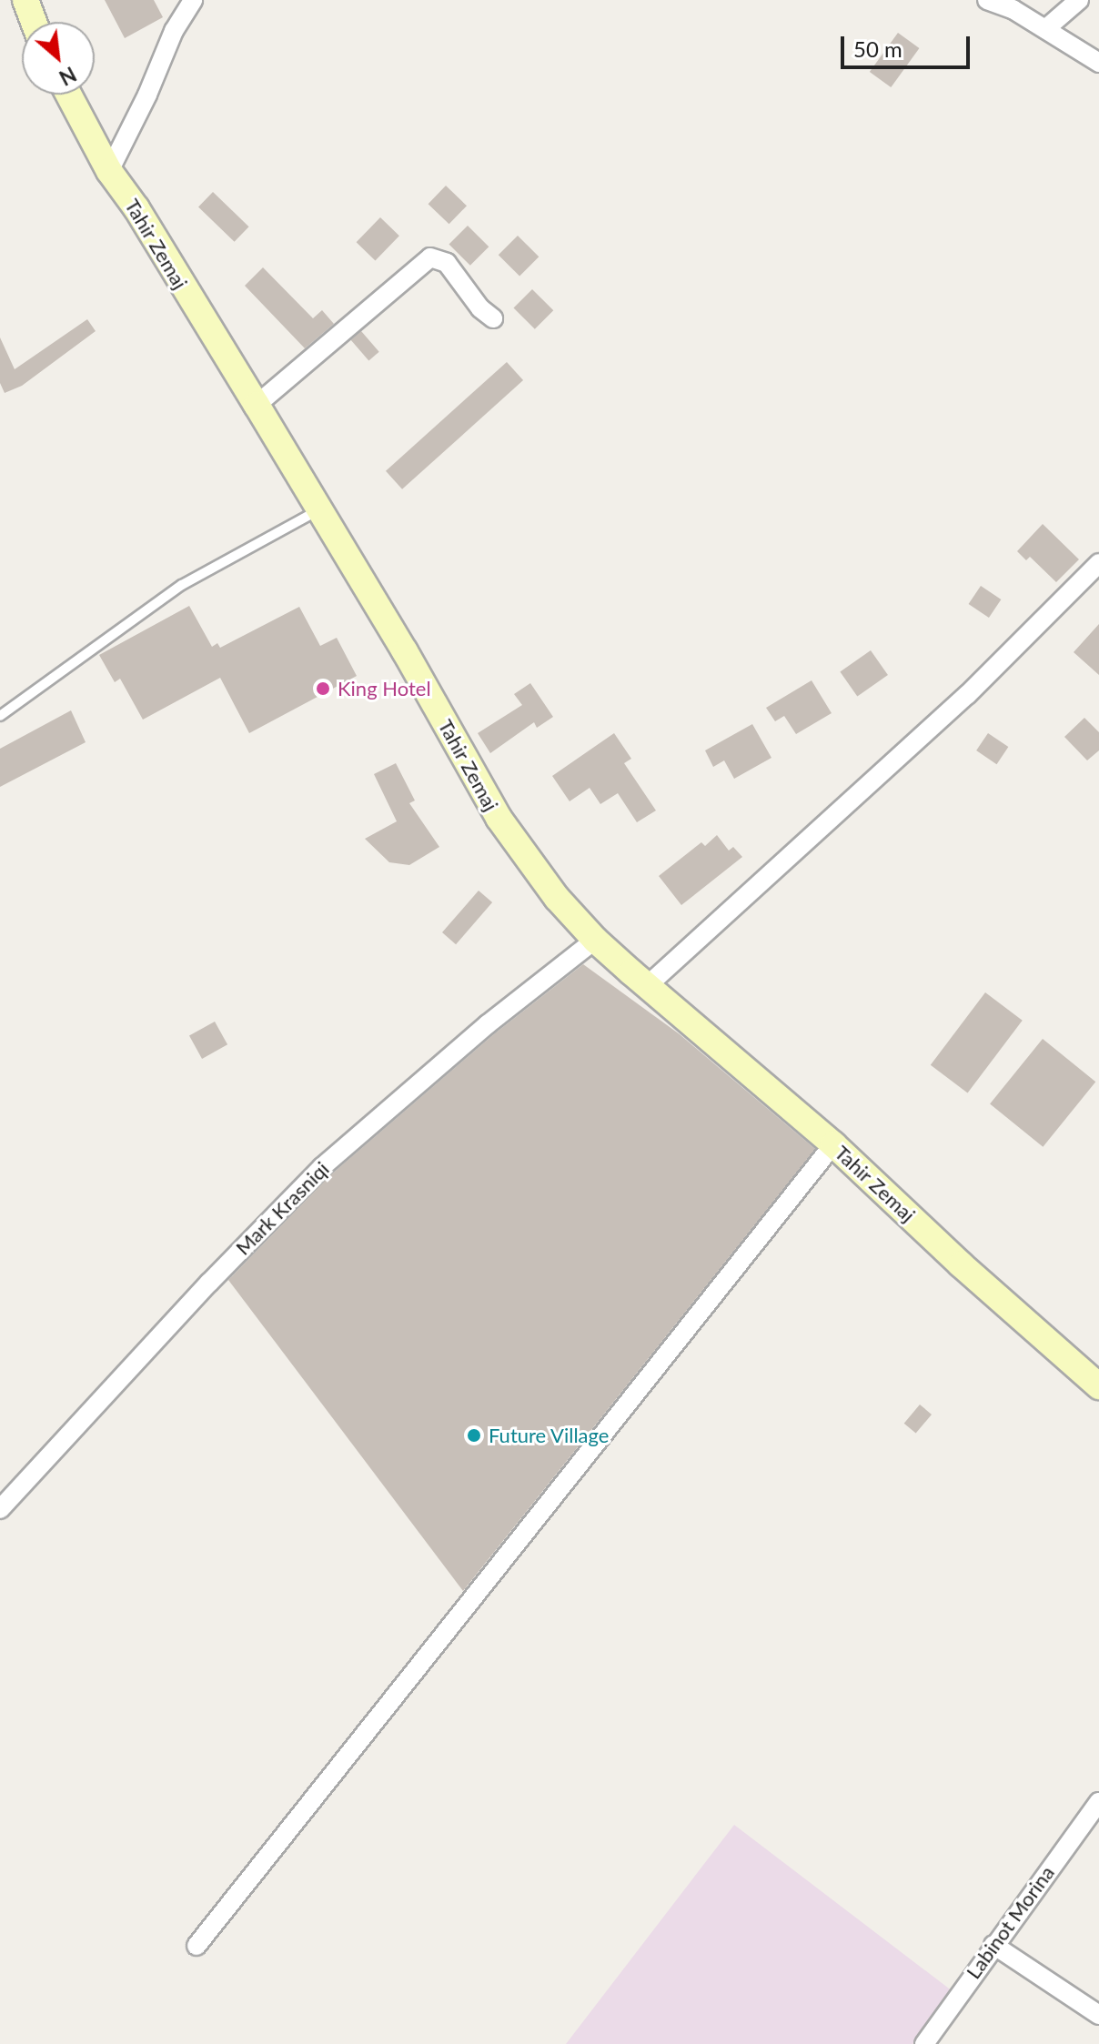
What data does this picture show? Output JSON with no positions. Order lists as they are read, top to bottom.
{
  "streets": {
    "main road": ["Tahir Zemaj"],
    "street": ["Mark Krasniqi", "Labinot Morina"]
  },
  "crossings": [
    ["Tahir Zemaj", "Mark Krasniqi"]
  ],
  "places": ["King Hotel", "Future Village"],
  "scale_bar": "50 m",
  "north": "bottom right"
}
